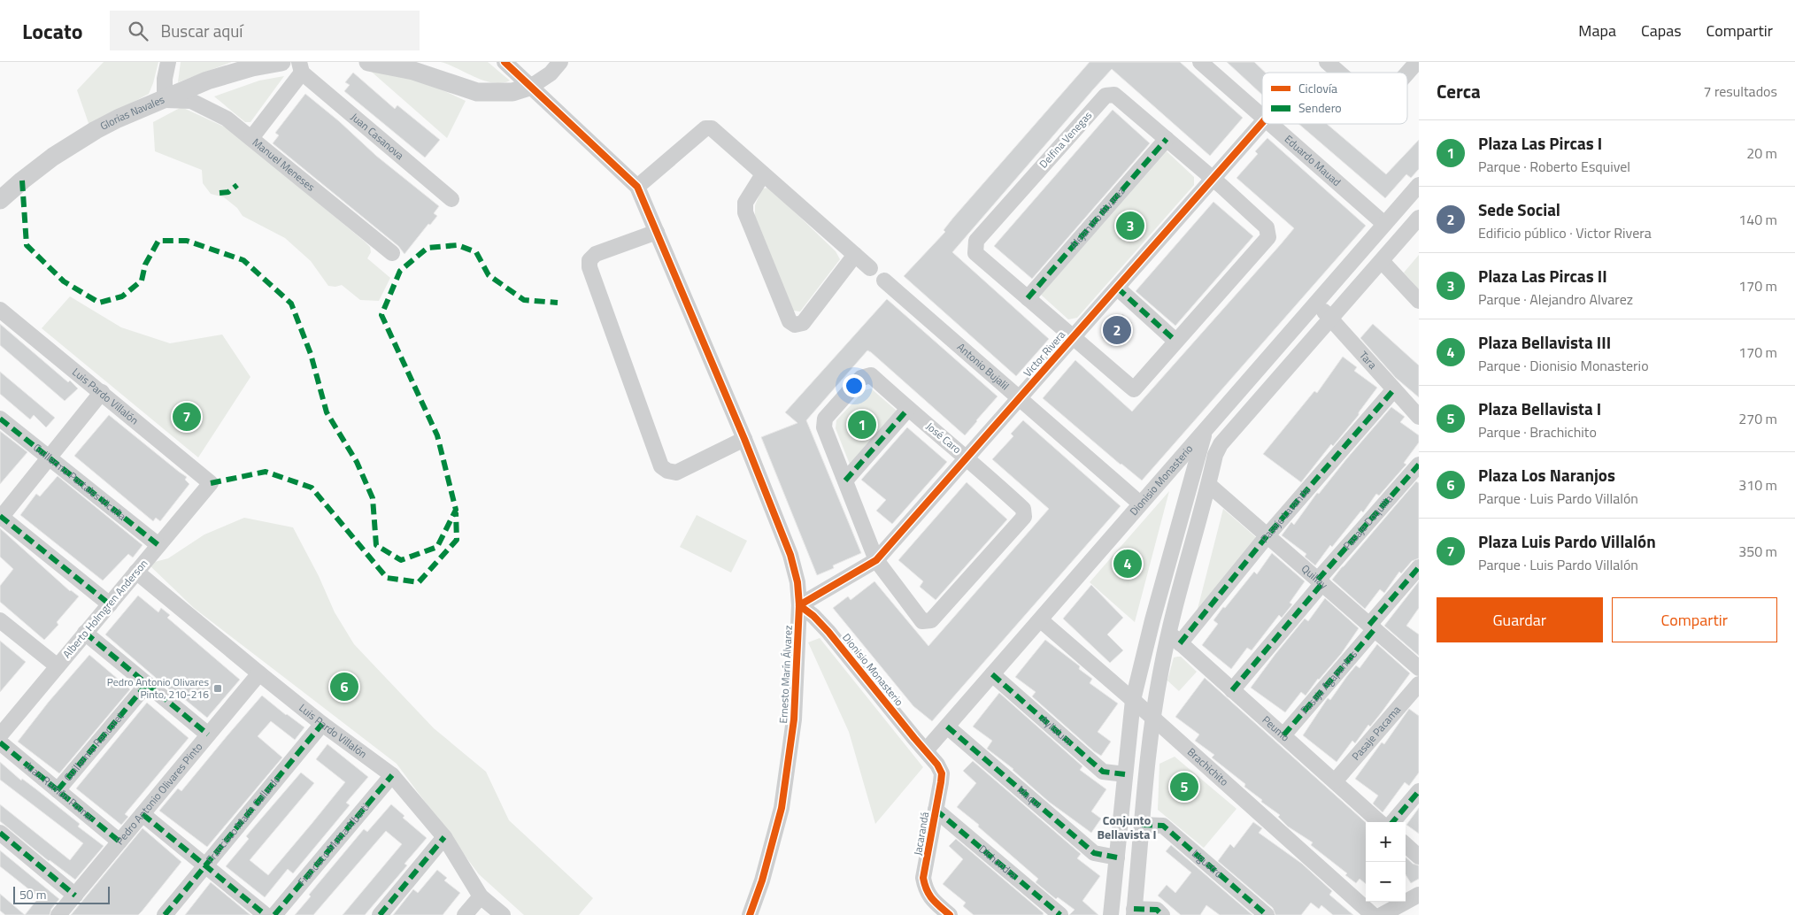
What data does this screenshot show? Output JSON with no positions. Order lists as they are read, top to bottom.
{
  "streets": {
    "street": [
      "Glorias Navales",
      "Juan Casanova",
      "Delfina Venegas",
      "Eduardo Mauad",
      "Manuel Meneses",
      "Alejandro Alvarez",
      "Victor Rivera",
      "Tara",
      "Antonio Bujalil",
      "Luis Pardo Villalón",
      "José Caro",
      "Dionisio Monasterio",
      "Guillermo Portales Vicuña",
      "Pasaje Lavanda",
      "Pasaje Doquilla",
      "Quillay",
      "Alberto Holmgren Anderson",
      "Ernesto Marín Álvarez",
      "Pasaje Agapantos",
      "Peumo",
      "Aylisium",
      "Pasaje Pacama",
      "Guillermo Rencoret",
      "Brachichito",
      "Juan Ramón Pomar",
      "Pedro Antonio Olivares Pinto",
      "Maqui",
      "Francisco Marín Gallardo",
      "Jacarandá",
      "Francisco Motta Alberti",
      "Dichondra",
      "Ligustro"
    ]
  },
  "crossings": [
    ["Glorias Navales", "Manuel Meneses"],
    ["Juan Casanova", "Manuel Meneses"],
    ["Delfina Venegas", "Alejandro Alvarez"],
    ["Delfina Venegas", "Victor Rivera"],
    ["Eduardo Mauad", "Dionisio Monasterio"],
    ["Victor Rivera", "Antonio Bujalil"],
    ["Victor Rivera", "José Caro"],
    ["Victor Rivera", "Dionisio Monasterio"],
    ["Victor Rivera", "Ernesto Marín Álvarez"],
    ["Tara", "Dionisio Monasterio"],
    ["Tara", "Pasaje Lavanda"],
    ["Antonio Bujalil", "Dionisio Monasterio"],
    ["Luis Pardo Villalón", "Alberto Holmgren Anderson"],
    ["Luis Pardo Villalón", "Pedro Antonio Olivares Pinto"],
    ["Luis Pardo Villalón", "Francisco Marín Gallardo"],
    ["Luis Pardo Villalón", "Francisco Motta Alberti"],
    ["Dionisio Monasterio", "Ernesto Marín Álvarez"],
    ["Dionisio Monasterio", "Aylisium"],
    ["Dionisio Monasterio", "Brachichito"],
    ["Dionisio Monasterio", "Maqui"],
    ["Dionisio Monasterio", "Jacarandá"],
    ["Guillermo Portales Vicuña", "Alberto Holmgren Anderson"],
    ["Pasaje Lavanda", "Quillay"],
    ["Pasaje Lavanda", "Peumo"],
    ["Pasaje Doquilla", "Quillay"],
    ["Pasaje Doquilla", "Peumo"],
    ["Quillay", "Pasaje Agapantos"],
    ["Pasaje Agapantos", "Peumo"],
    ["Peumo", "Pasaje Pacama"],
    ["Guillermo Rencoret", "Juan Ramón Pomar"],
    ["Juan Ramón Pomar", "Pedro Antonio Olivares Pinto"],
    ["Jacarandá", "Dichondra"]
  ],
  "districts": ["Conjunto Bellavista I"],
  "places": {
    "transit": ["Pedro Antonio Olivares Pinto, 210-216"]
  },
  "legend": ["Ciclovía", "Sendero"],
  "scale_bar": "50 m",
  "page": {
    "header": "Locato",
    "search": "Buscar aquí",
    "nav": ["Mapa", "Capas", "Compartir"],
    "heading": ["Cerca", "7 resultados"],
    "list": [
      {
        "mark": "1",
        "name": "Plaza Las Pircas I",
        "note": "Parque · Roberto Esquivel",
        "value": "20 m"
      },
      {
        "mark": "2",
        "name": "Sede Social",
        "note": "Edificio público · Victor Rivera",
        "value": "140 m"
      },
      {
        "mark": "3",
        "name": "Plaza Las Pircas II",
        "note": "Parque · Alejandro Alvarez",
        "value": "170 m"
      },
      {
        "mark": "4",
        "name": "Plaza Bellavista III",
        "note": "Parque · Dionisio Monasterio",
        "value": "170 m"
      },
      {
        "mark": "5",
        "name": "Plaza Bellavista I",
        "note": "Parque · Brachichito",
        "value": "270 m"
      },
      {
        "mark": "6",
        "name": "Plaza Los Naranjos",
        "note": "Parque · Luis Pardo Villalón",
        "value": "310 m"
      },
      {
        "mark": "7",
        "name": "Plaza Luis Pardo Villalón",
        "note": "Parque · Luis Pardo Villalón",
        "value": "350 m"
      }
    ],
    "pins": [
      "3",
      "2",
      "7",
      "1",
      "4",
      "6",
      "5"
    ],
    "buttons": ["Guardar", "Compartir"],
    "map_buttons": ["+", "−"],
    "scale": "50 m"
  }
}
